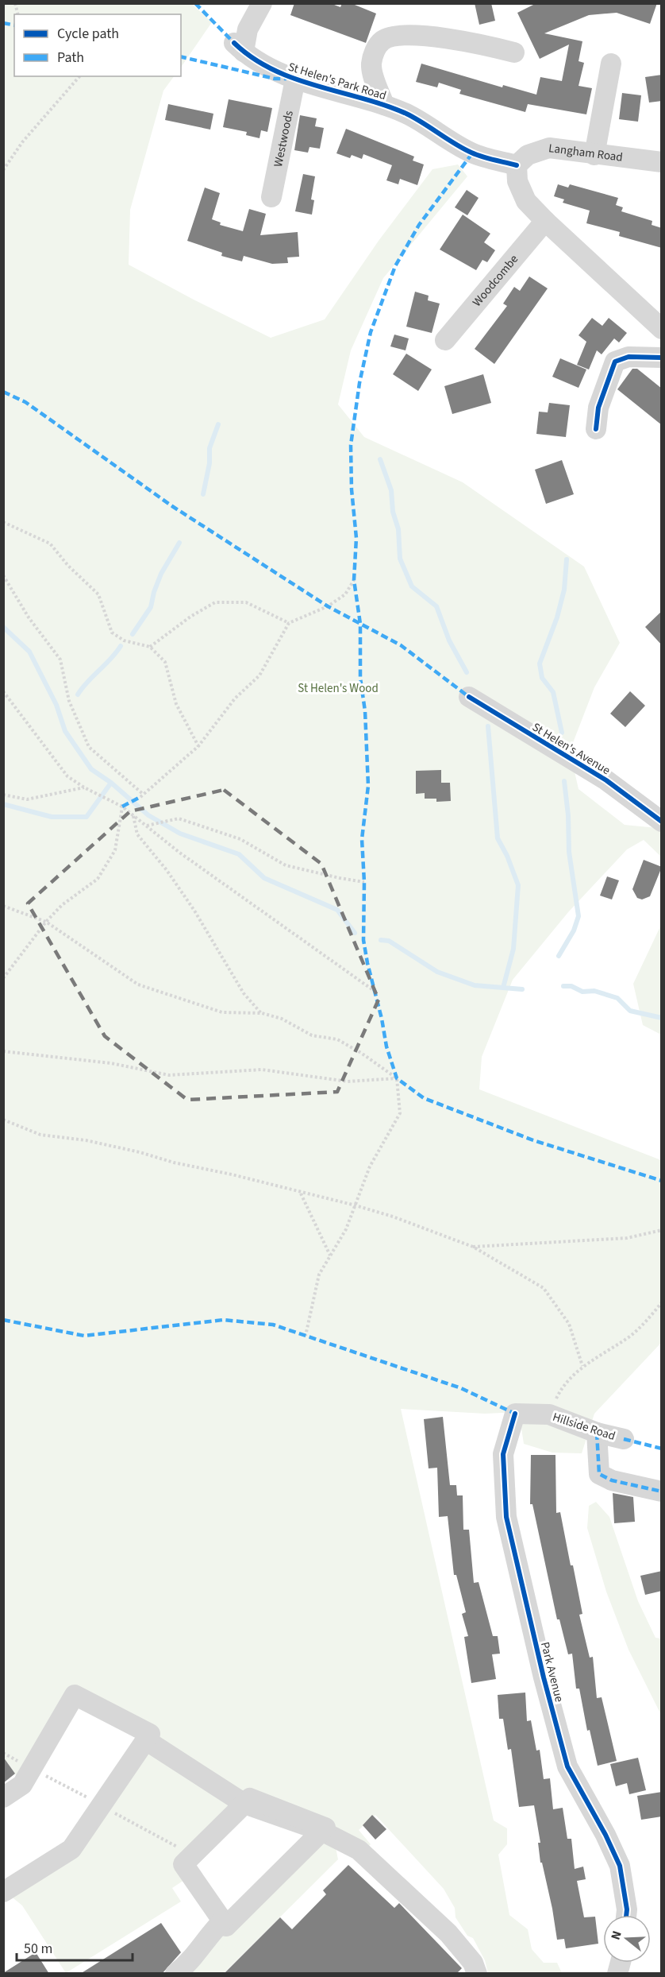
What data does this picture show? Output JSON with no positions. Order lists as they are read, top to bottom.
{
  "streets": {
    "street": [
      "St Helen's Park Road",
      "Westwoods",
      "Langham Road",
      "Woodcombe",
      "St Helen's Avenue",
      "Hillside Road",
      "Park Avenue"
    ]
  },
  "crossings": [
    ["St Helen's Park Road", "Westwoods"],
    ["St Helen's Park Road", "Langham Road"],
    ["Hillside Road", "Park Avenue"]
  ],
  "parks": ["St Helen's Wood"],
  "legend": ["Cycle path", "Path"],
  "scale_bar": "50 m",
  "north": "left"
}
